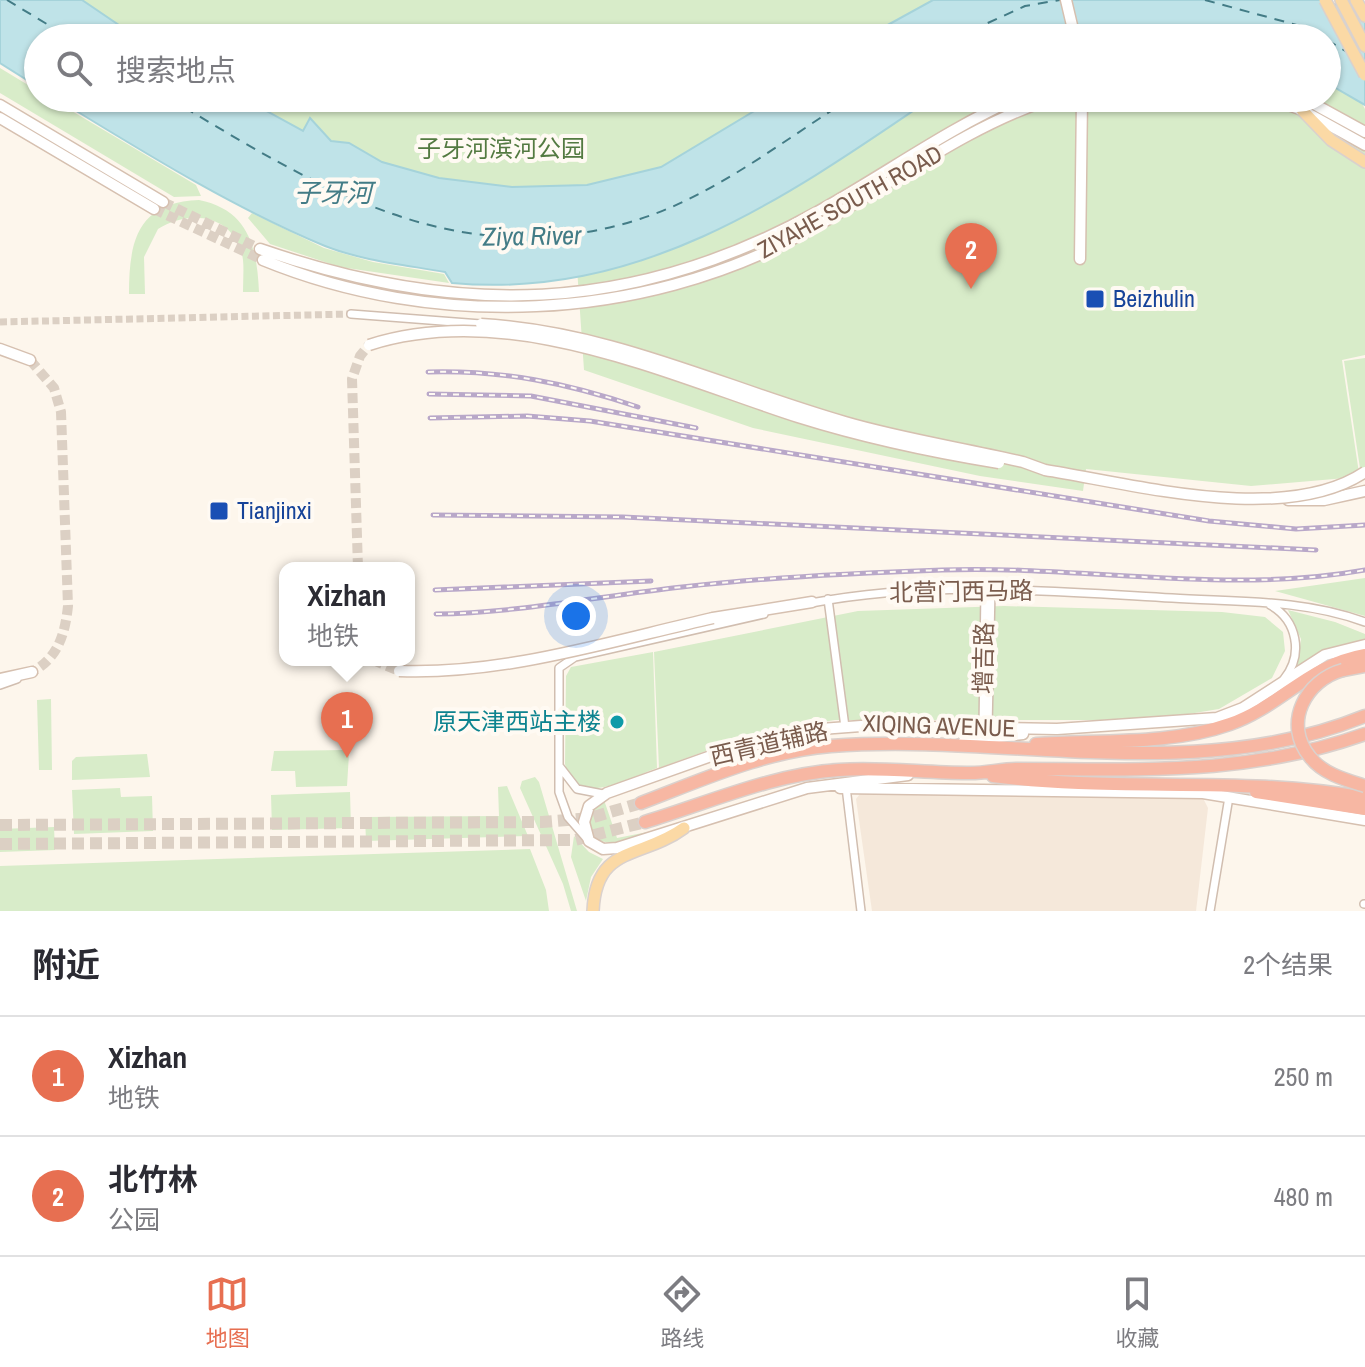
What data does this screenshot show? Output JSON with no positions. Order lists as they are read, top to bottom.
{
  "streets": {
    "highway": ["XIQING AVENUE"],
    "street": [
      "ZIYAHE SOUTH ROAD",
      "北营门西马路",
      "增吉路",
      "西青道辅路"
    ]
  },
  "crossings": [
    ["北营门西马路", "增吉路"],
    ["增吉路", "西青道辅路"]
  ],
  "water": ["子牙河", "Ziya River"],
  "parks": ["子牙河滨河公园"],
  "places": {
    "transit": ["Beizhulin", "Tianjinxi"],
    "other": ["原天津西站主楼"]
  },
  "page": {
    "search": "搜索地点",
    "pins": ["2", "1"],
    "popup": ["Xizhan", "地铁"],
    "heading": ["附近", "2个结果"],
    "list": [
      {
        "mark": "1",
        "name": "Xizhan",
        "note": "地铁",
        "value": "250 m"
      },
      {
        "mark": "2",
        "name": "北竹林",
        "note": "公园",
        "value": "480 m"
      }
    ],
    "nav": ["地图", "路线", "收藏"]
  }
}
